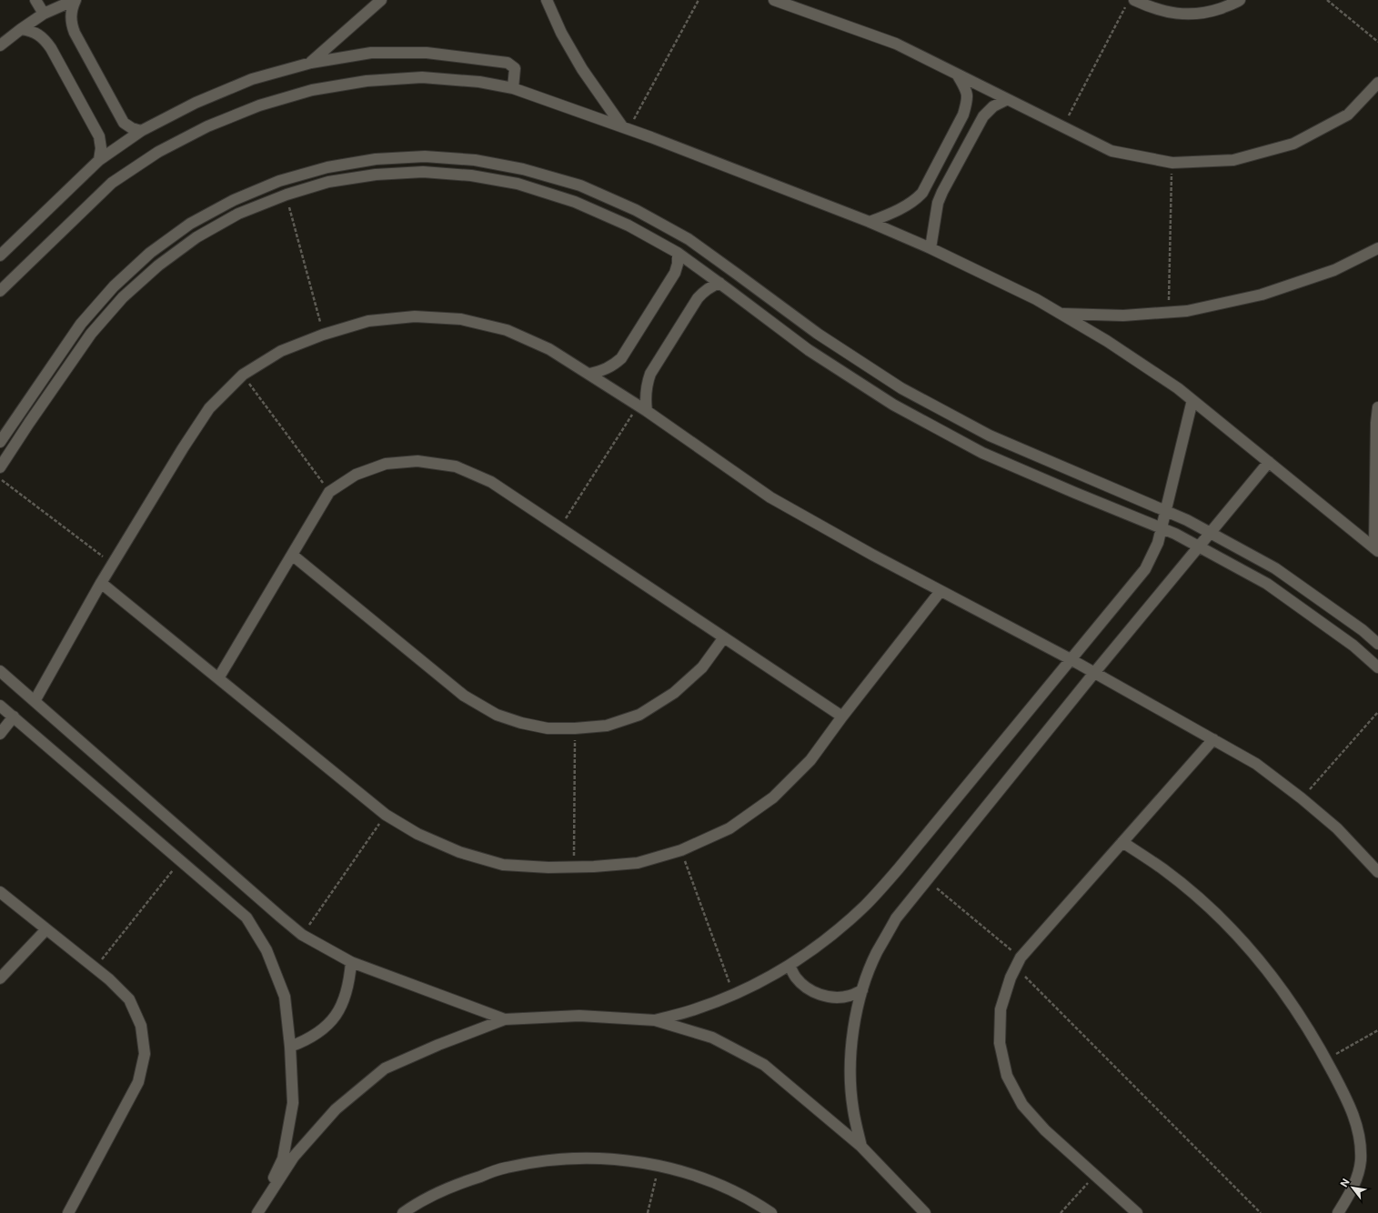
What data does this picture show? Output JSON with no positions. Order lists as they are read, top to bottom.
{
  "north": "top left"
}
